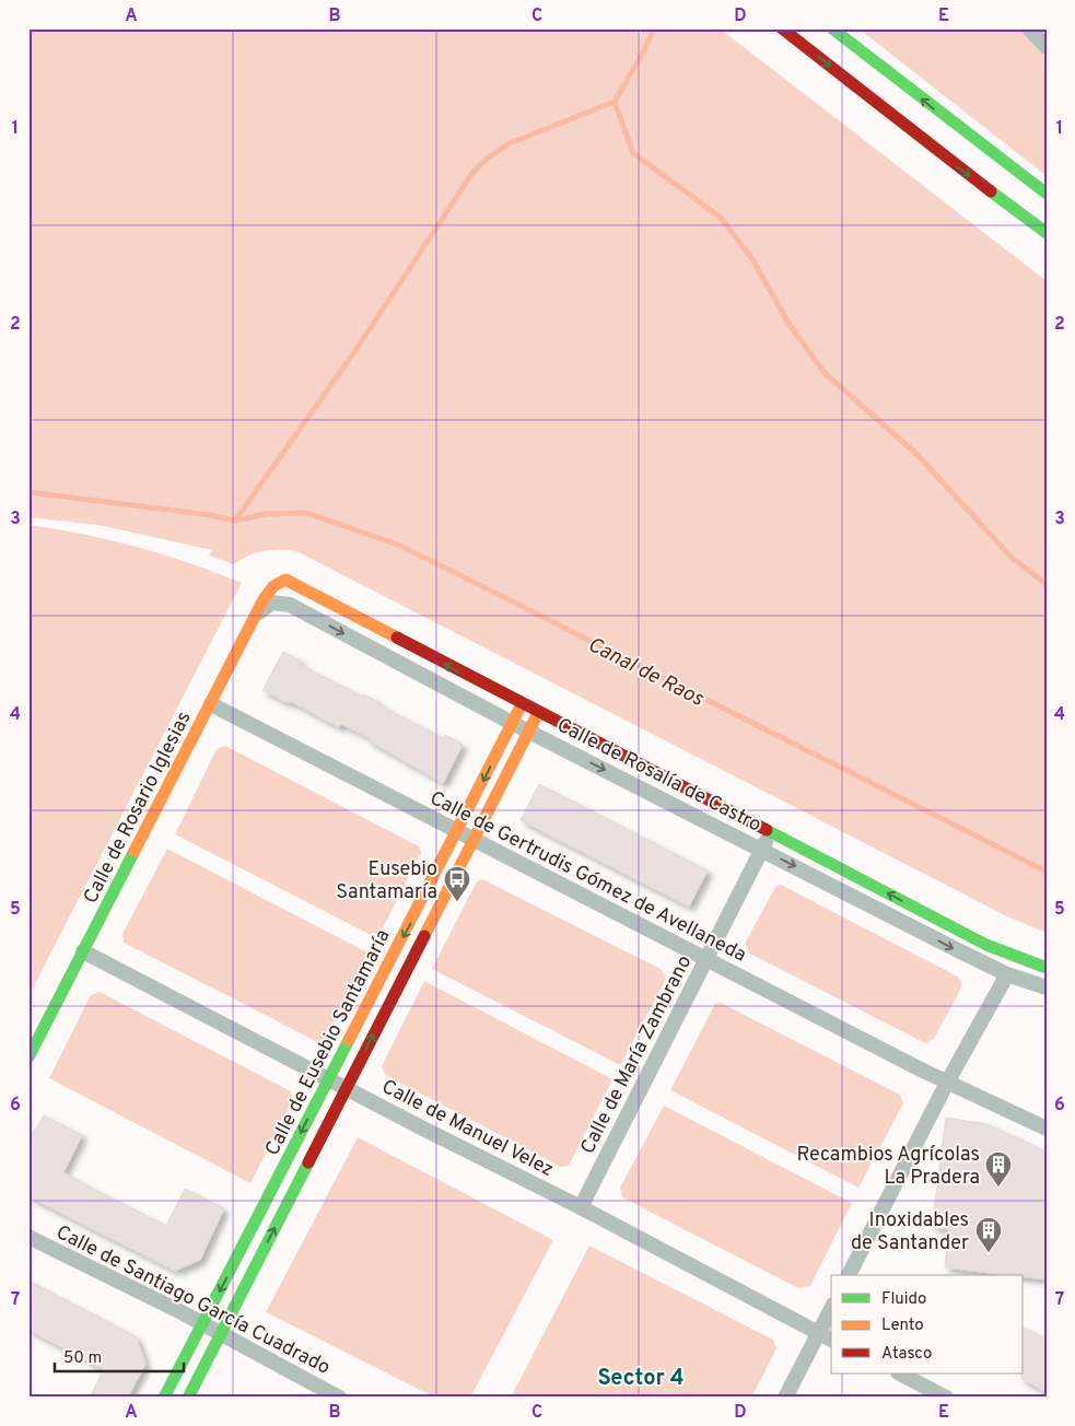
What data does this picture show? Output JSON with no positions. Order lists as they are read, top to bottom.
{
  "streets": {
    "main road": ["Calle de Rosalía de Castro", "Calle de Rosario Iglesias", "Calle de Eusebio Santamaría"],
    "street": [
      "Calle de Gertrudis Gómez de Avellaneda",
      "Calle de María Zambrano",
      "Calle de Manuel Velez",
      "Calle de Santiago García Cuadrado"
    ]
  },
  "crossings": [
    ["Calle de Rosalía de Castro", "Calle de Rosario Iglesias"],
    ["Calle de Rosalía de Castro", "Calle de Eusebio Santamaría"],
    ["Calle de Rosalía de Castro", "Calle de María Zambrano"],
    ["Calle de Rosario Iglesias", "Calle de Gertrudis Gómez de Avellaneda"],
    ["Calle de Rosario Iglesias", "Calle de Manuel Velez"],
    ["Calle de Gertrudis Gómez de Avellaneda", "Calle de Eusebio Santamaría"],
    ["Calle de Gertrudis Gómez de Avellaneda", "Calle de María Zambrano"],
    ["Calle de Eusebio Santamaría", "Calle de Manuel Velez"],
    ["Calle de Eusebio Santamaría", "Calle de Santiago García Cuadrado"],
    ["Calle de María Zambrano", "Calle de Manuel Velez"]
  ],
  "districts": ["Sector 4"],
  "water": ["Canal de Raos"],
  "places": {
    "bus stop": ["Eusebio Santamaría"],
    "building": ["Recambios Agrícolas La Pradera", "Inoxidables de Santander"]
  },
  "legend": ["Fluido", "Lento", "Atasco"],
  "scale_bar": "50 m",
  "grid": {
    "columns": [
      "A",
      "B",
      "C",
      "D",
      "E"
    ],
    "rows": [
      "1",
      "2",
      "3",
      "4",
      "5",
      "6",
      "7"
    ]
  }
}
